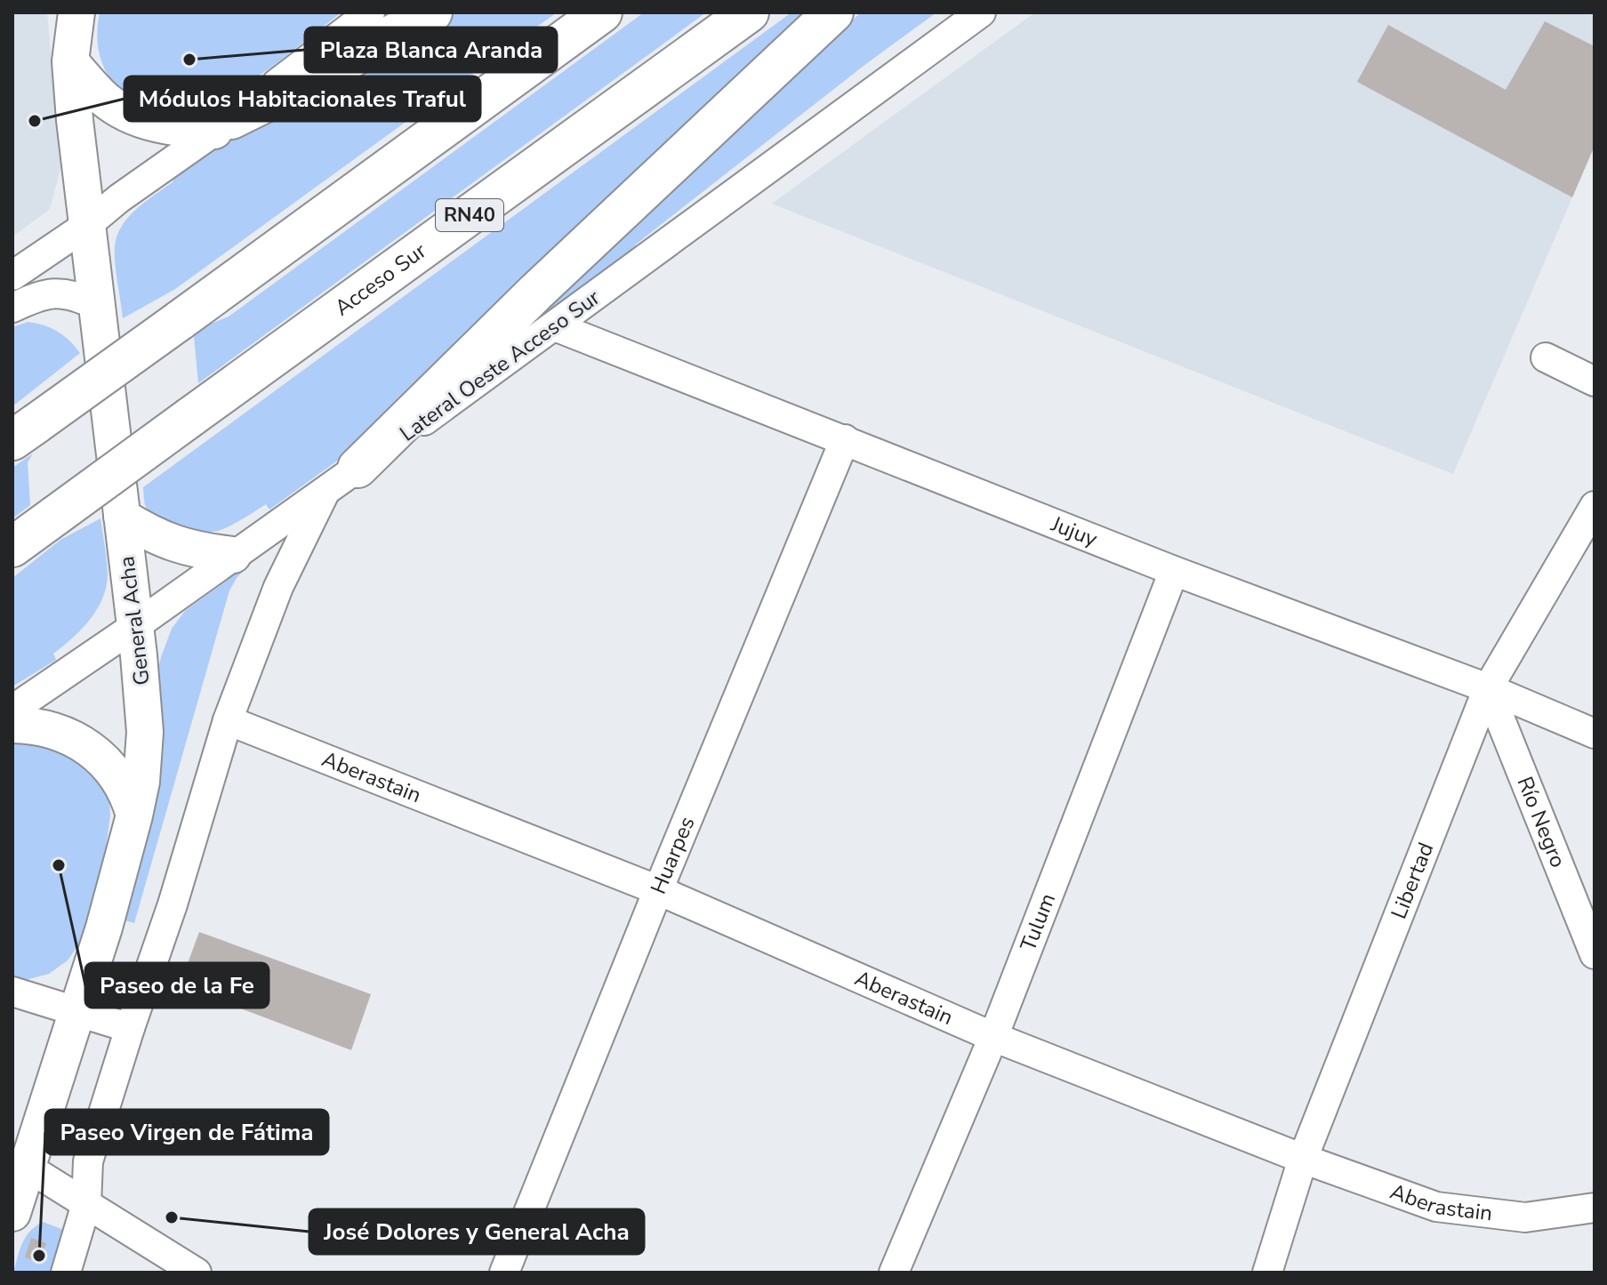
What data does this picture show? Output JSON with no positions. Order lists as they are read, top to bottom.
{
  "streets": {
    "highway": ["RN40", "Acceso Sur"],
    "main road": ["General Acha"],
    "street": [
      "Lateral Oeste Acceso Sur",
      "Jujuy",
      "Aberastain",
      "Río Negro",
      "Huarpes",
      "Libertad",
      "Tulum"
    ]
  },
  "crossings": [
    ["Lateral Oeste Acceso Sur", "Jujuy"],
    ["Lateral Oeste Acceso Sur", "General Acha"],
    ["Jujuy", "Río Negro"],
    ["Jujuy", "Huarpes"],
    ["Jujuy", "Libertad"],
    ["Jujuy", "Tulum"],
    ["Aberastain", "Huarpes"],
    ["Aberastain", "Libertad"],
    ["Aberastain", "Tulum"],
    ["Río Negro", "Libertad"]
  ],
  "places": [
    "Plaza Blanca Aranda",
    "Módulos Habitacionales Traful",
    "Paseo de la Fe",
    "José Dolores y General Acha",
    "Paseo Virgen de Fátima"
  ]
}
